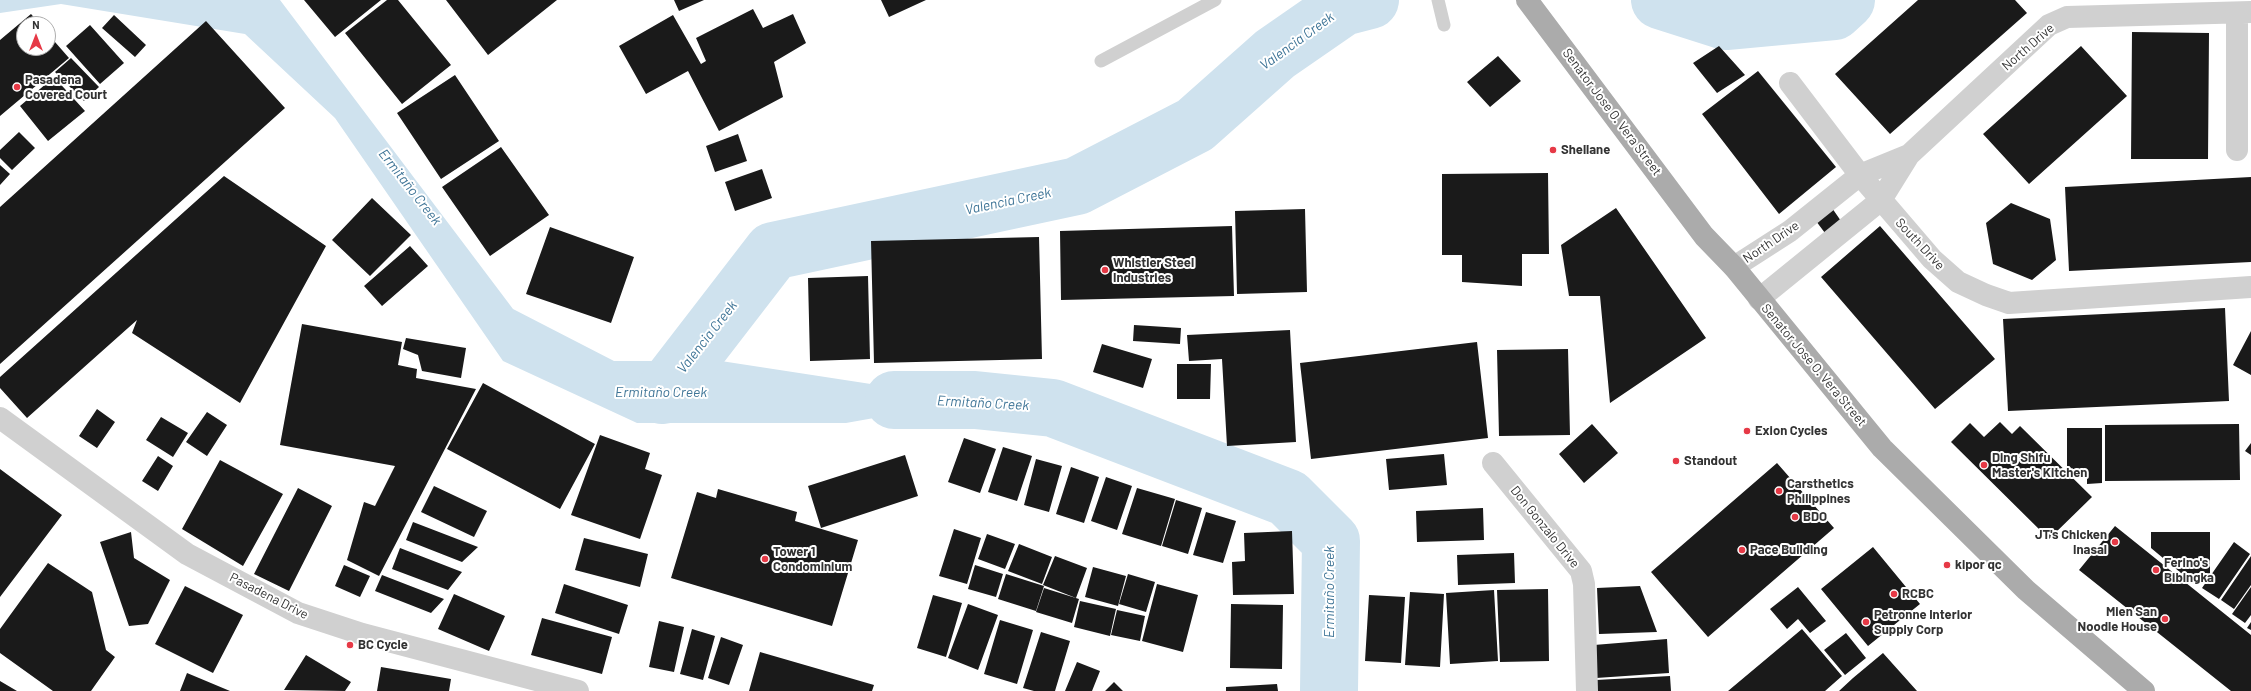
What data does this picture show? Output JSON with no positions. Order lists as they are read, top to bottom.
{
  "streets": {
    "main road": ["Senator Jose O. Vera Street"],
    "street": [
      "North Drive",
      "South Drive",
      "Don Gonzalo Drive",
      "Pasadena Drive"
    ]
  },
  "crossings": [
    ["North Drive", "Senator Jose O. Vera Street"],
    ["North Drive", "South Drive"]
  ],
  "water": ["Valencia Creek", "Ermitaño Creek"],
  "places": [
    "Pasadena Covered Court",
    "Shellane",
    "Whistler Steel Industries",
    "Exion Cycles",
    "Standout",
    "Ding Shifu Master's Kitchen",
    "Carsthetics Philippines",
    "BDO",
    "JT's Chicken Inasal",
    "Pace Building",
    "Tower 1 Condominium",
    "kipor qc",
    "Ferino's Bibingka",
    "RCBC",
    "Mien San Noodle House",
    "Petronne Interior Supply Corp",
    "BC Cycle"
  ],
  "north": "top"
}
